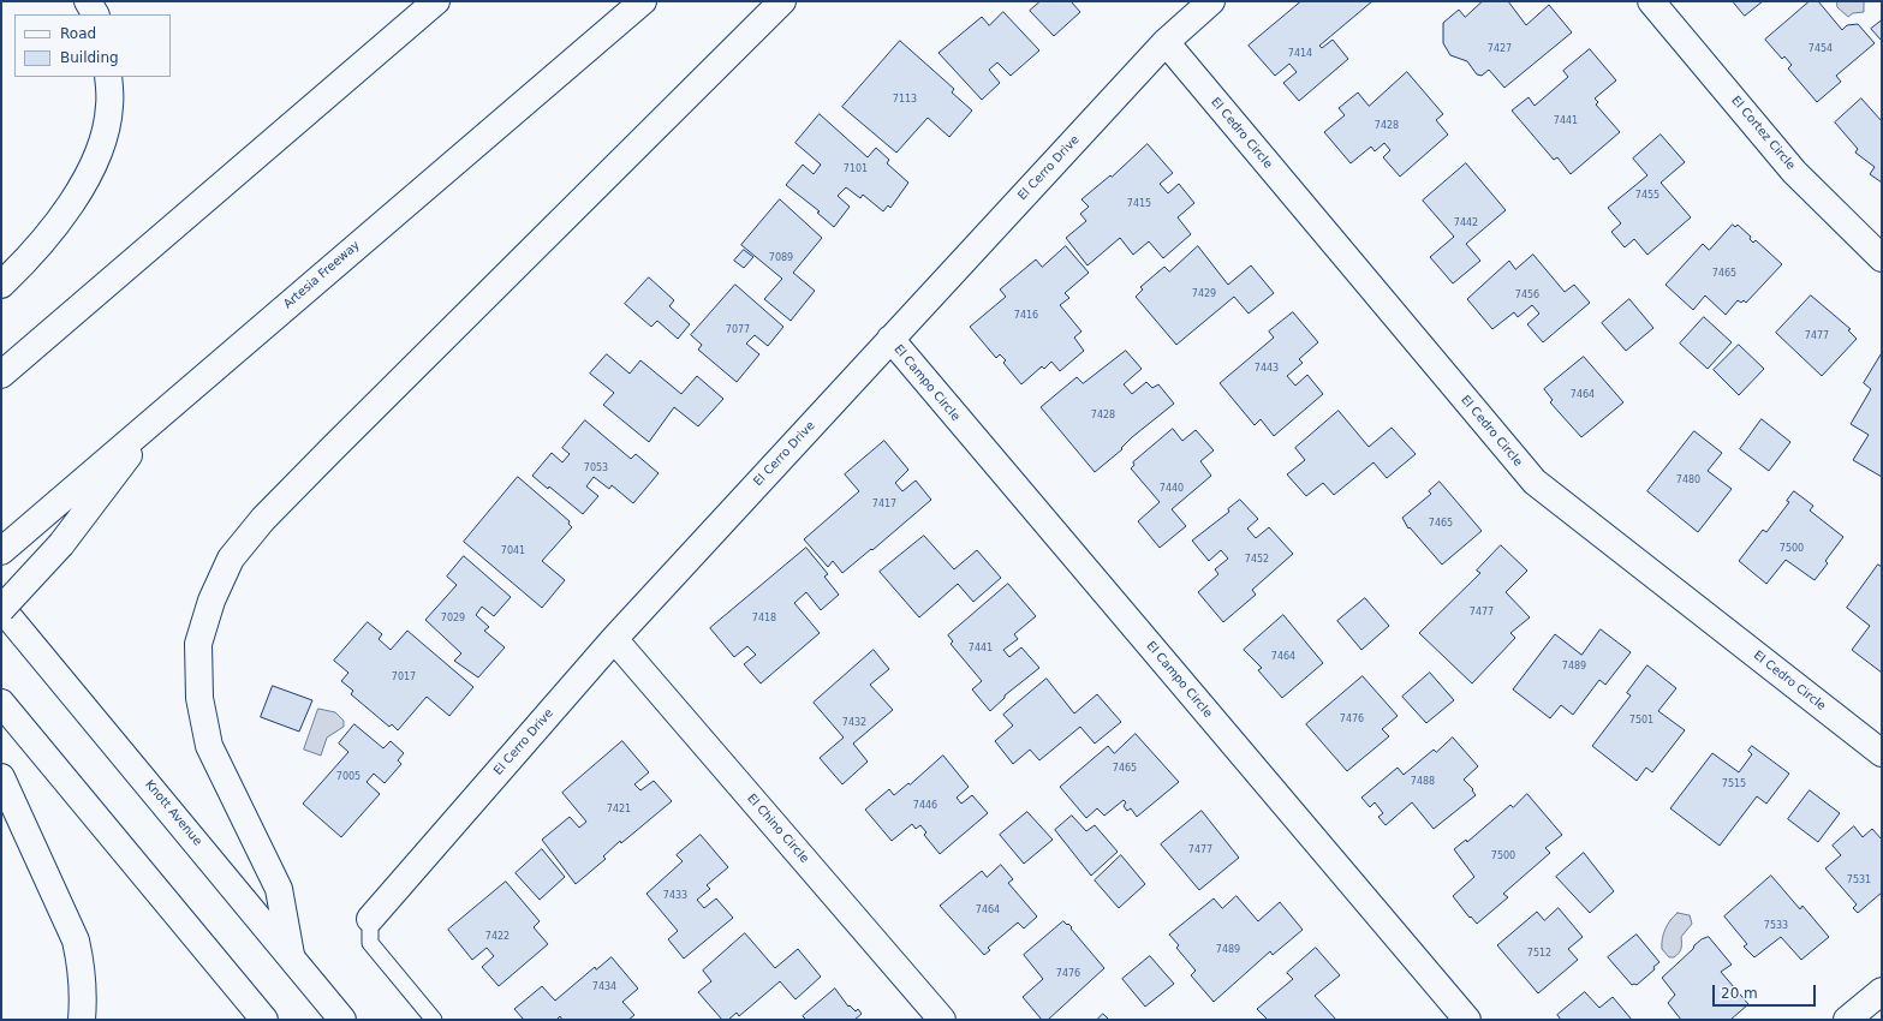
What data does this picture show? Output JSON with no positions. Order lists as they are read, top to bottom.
{
  "streets": {
    "main road": [
      "El Cedro Circle",
      "El Cortez Circle",
      "El Cerro Drive",
      "Artesia Freeway",
      "El Campo Circle",
      "Knott Avenue",
      "El Chino Circle"
    ]
  },
  "crossings": [
    ["El Cedro Circle", "El Cerro Drive"],
    ["El Cerro Drive", "El Campo Circle"],
    ["El Cerro Drive", "El Chino Circle"]
  ],
  "house_numbers": [
    "7427",
    "7454",
    "7414",
    "7113",
    "7441",
    "7428",
    "7101",
    "7455",
    "7415",
    "7442",
    "7089",
    "7465",
    "7429",
    "7456",
    "7416",
    "7077",
    "7477",
    "7443",
    "7464",
    "7428",
    "7053",
    "7480",
    "7440",
    "7417",
    "7465",
    "7500",
    "7041",
    "7452",
    "7477",
    "7029",
    "7418",
    "7441",
    "7464",
    "7489",
    "7017",
    "7476",
    "7501",
    "7432",
    "7465",
    "7005",
    "7488",
    "7515",
    "7446",
    "7421",
    "7477",
    "7500",
    "7531",
    "7433",
    "7464",
    "7533",
    "7422",
    "7489",
    "7512",
    "7476",
    "7434"
  ],
  "legend": ["Road", "Building"],
  "scale_bar": "20 m"
}
